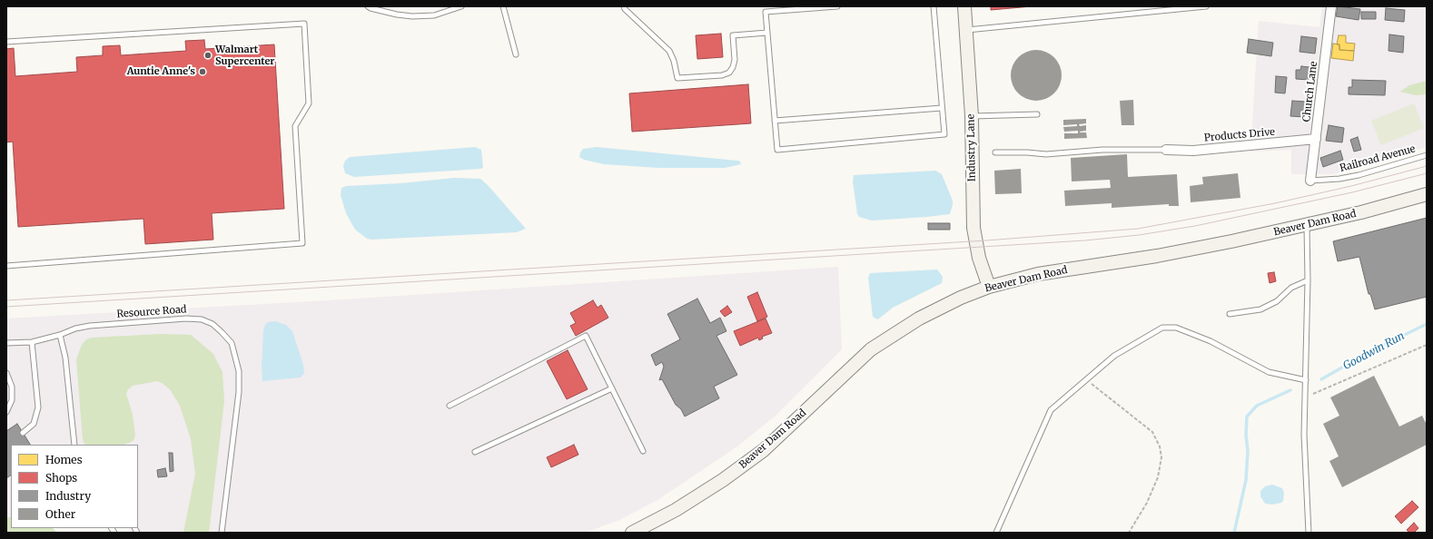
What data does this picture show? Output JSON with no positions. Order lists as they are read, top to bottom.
{
  "streets": {
    "main road": ["Industry Lane", "Beaver Dam Road"],
    "street": ["Church Lane", "Products Drive"],
    "lane": ["Railroad Avenue", "Resource Road"]
  },
  "crossings": [
    ["Church Lane", "Products Drive"],
    ["Church Lane", "Railroad Avenue"],
    ["Industry Lane", "Beaver Dam Road"]
  ],
  "water": ["Goodwin Run"],
  "places": ["Walmart Supercenter", "Auntie Anne's"],
  "legend": [
    "Homes",
    "Shops",
    "Industry",
    "Other"
  ]
}
